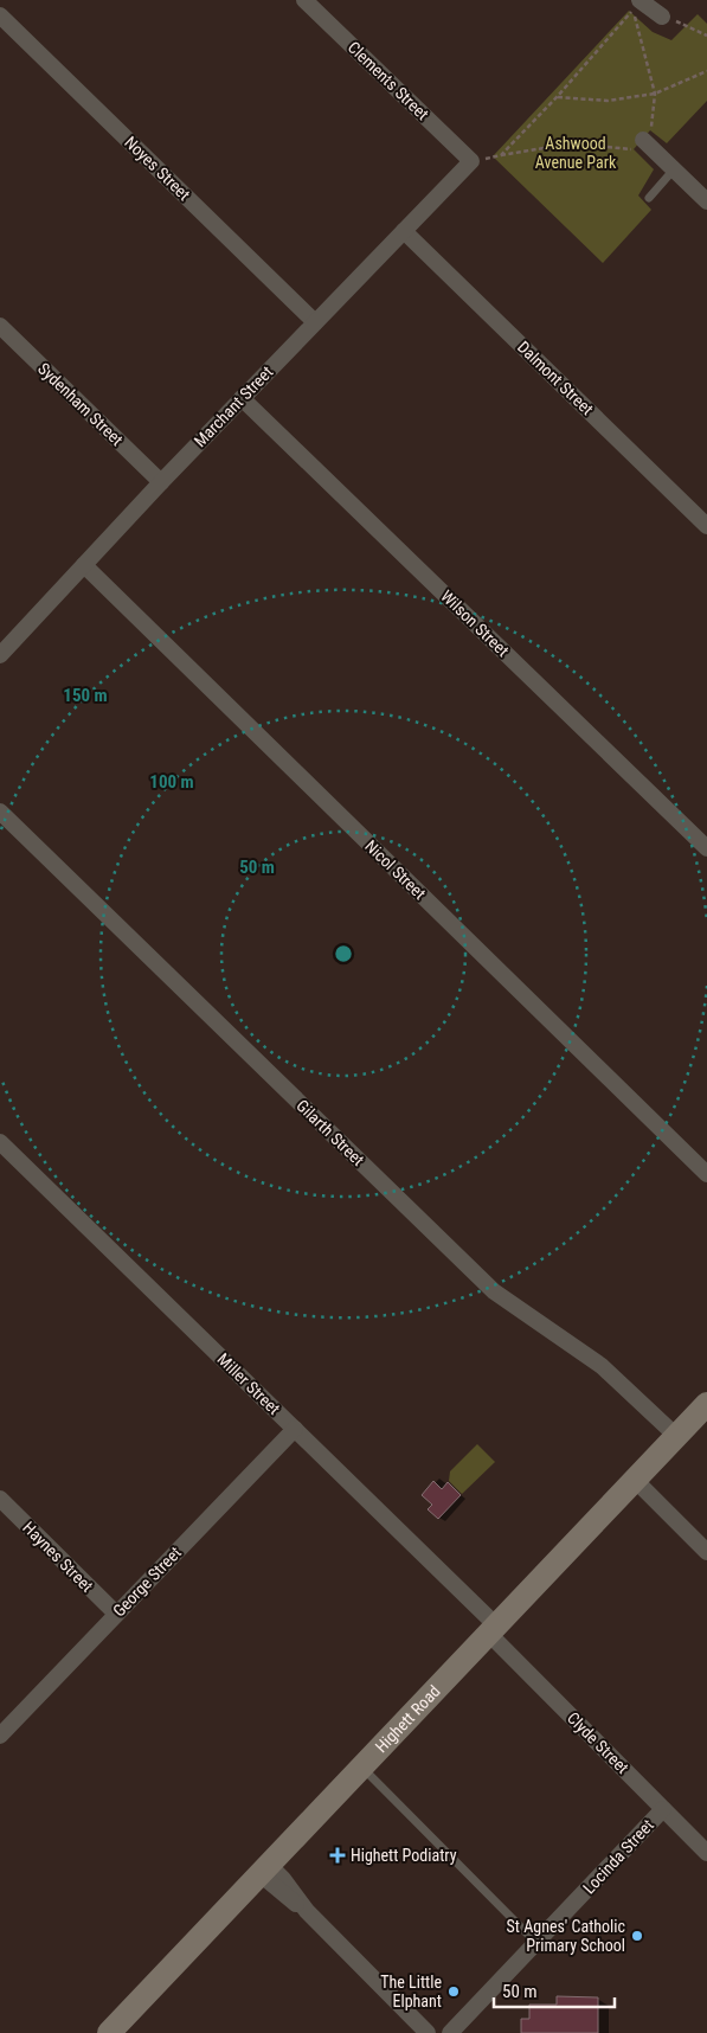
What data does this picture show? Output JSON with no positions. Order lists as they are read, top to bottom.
{
  "streets": {
    "street": [
      "Clements Street",
      "Noyes Street",
      "Dalmont Street",
      "Sydenham Street",
      "Marchant Street",
      "Wilson Street",
      "Nicol Street",
      "Gilarth Street",
      "Miller Street",
      "Haynes Street",
      "George Street",
      "Highett Road",
      "Clyde Street",
      "Locinda Street"
    ]
  },
  "crossings": [
    ["Clements Street", "Marchant Street"],
    ["Noyes Street", "Marchant Street"],
    ["Dalmont Street", "Marchant Street"],
    ["Sydenham Street", "Marchant Street"],
    ["Marchant Street", "Wilson Street"],
    ["Marchant Street", "Nicol Street"],
    ["Gilarth Street", "Highett Road"],
    ["Miller Street", "George Street"],
    ["Miller Street", "Highett Road"],
    ["Miller Street", "Clyde Street"],
    ["Haynes Street", "George Street"],
    ["Highett Road", "Clyde Street"],
    ["Clyde Street", "Locinda Street"]
  ],
  "parks": ["Ashwood Avenue Park"],
  "places": {
    "health": ["Highett Podiatry"],
    "other": ["St Agnes' Catholic Primary School", "The Little Elphant"]
  },
  "scale_bar": "50 m",
  "rings": ["150 m", "100 m", "50 m"]
}
